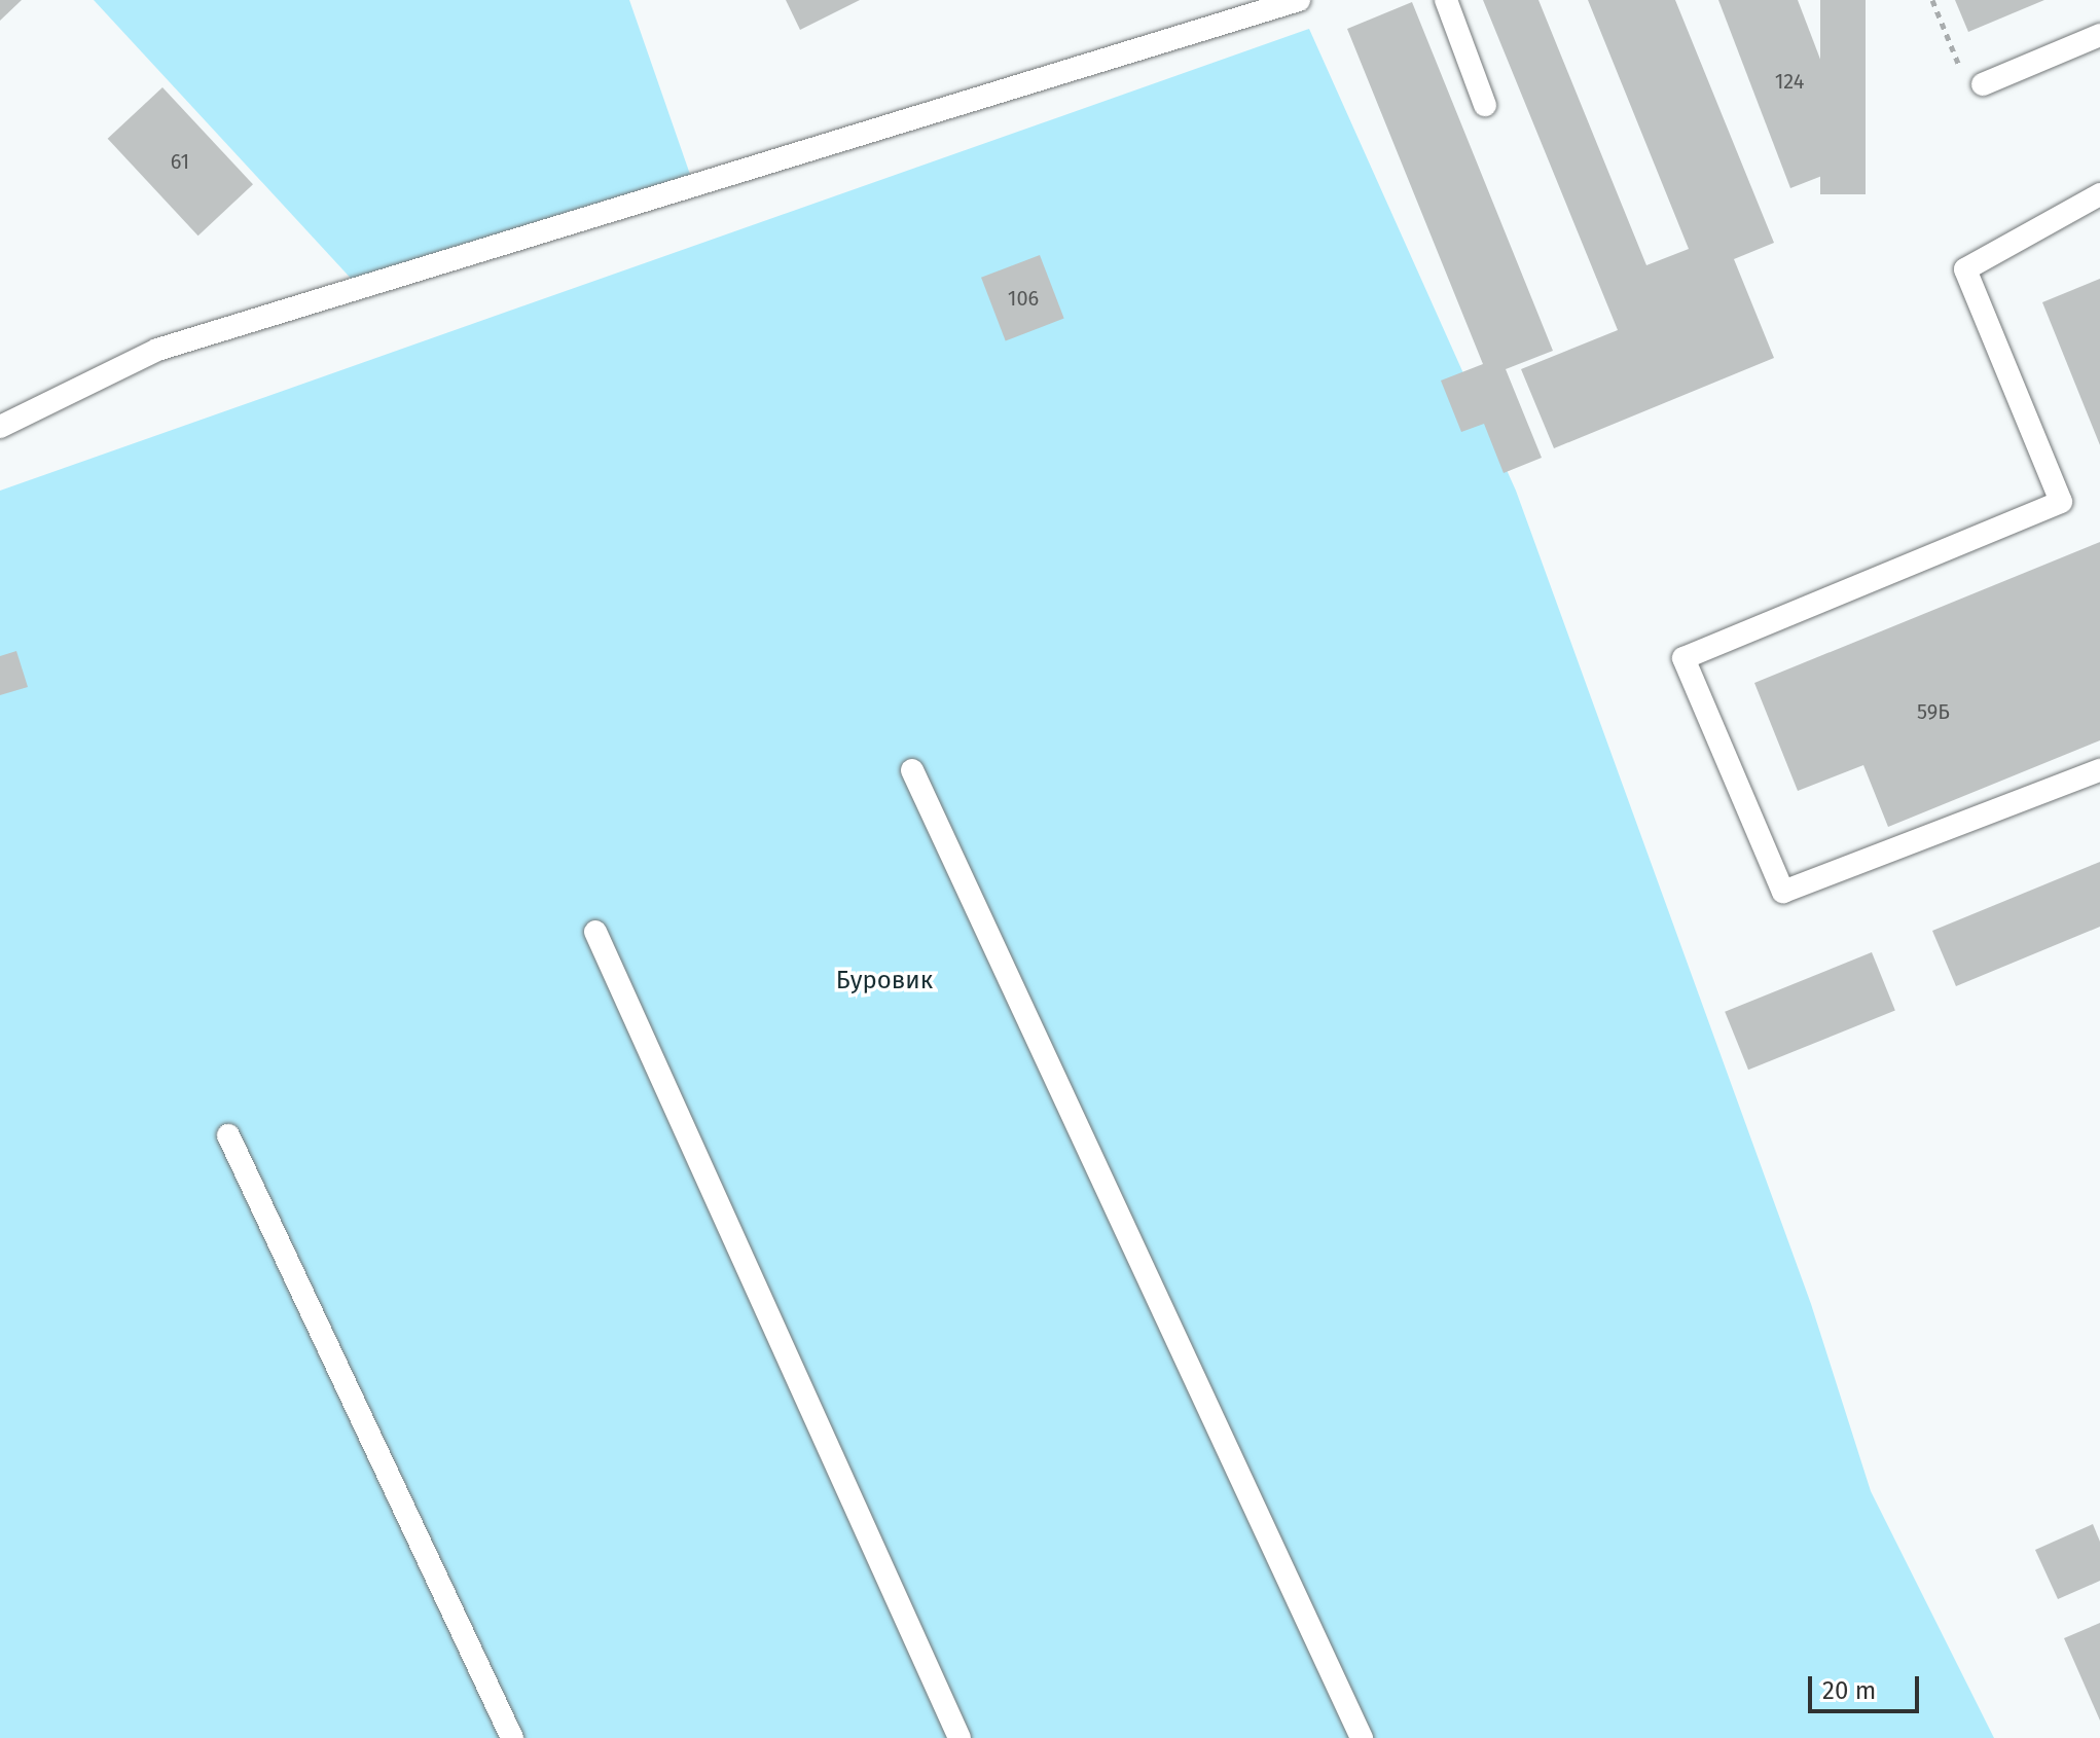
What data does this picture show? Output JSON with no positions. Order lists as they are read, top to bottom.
{
  "parks": ["Буровик"],
  "house_numbers": [
    "124",
    "61",
    "106",
    "59Б"
  ],
  "scale_bar": "20 m"
}
